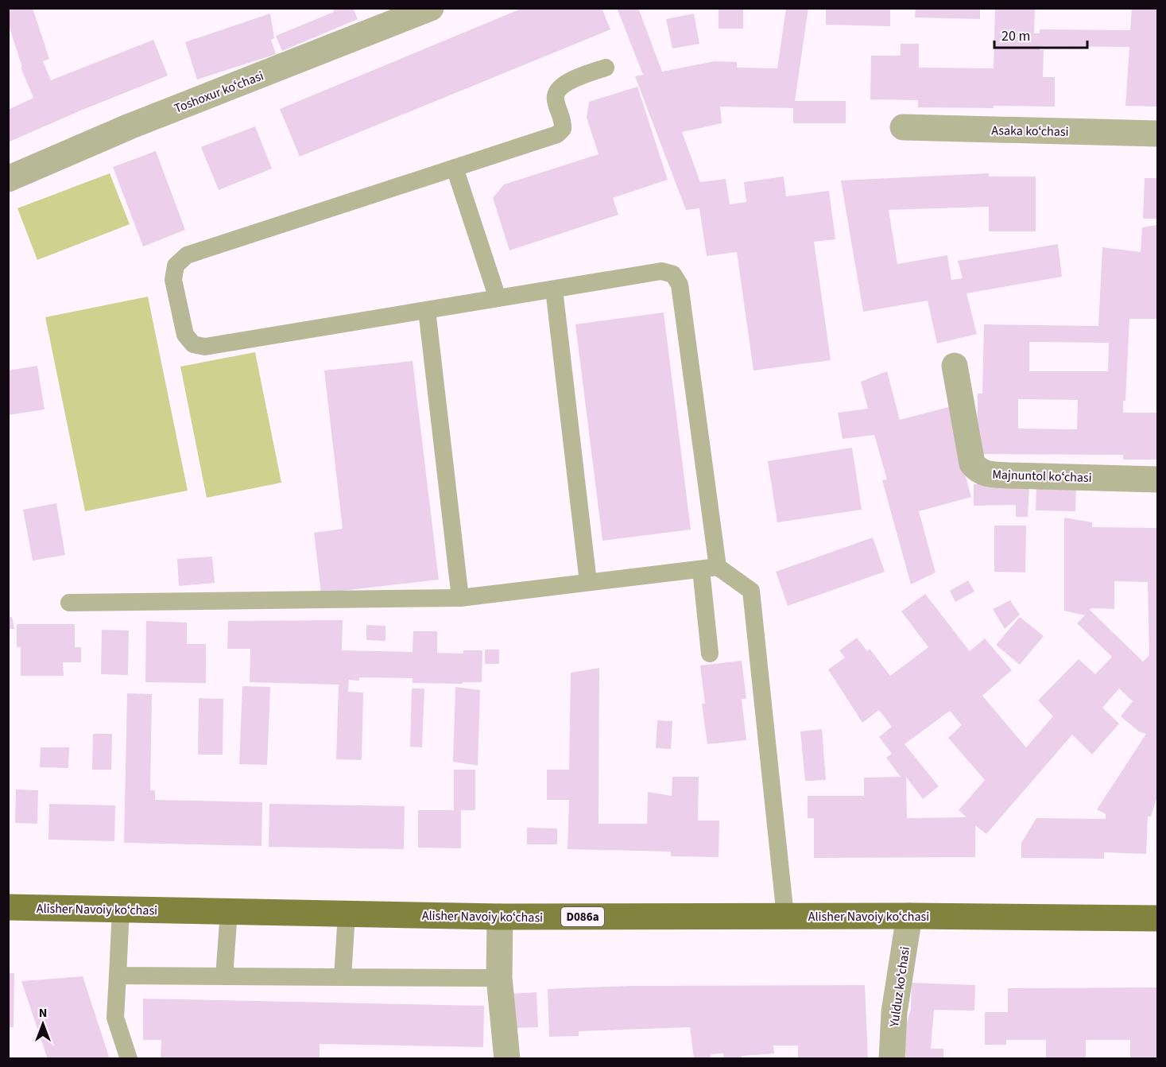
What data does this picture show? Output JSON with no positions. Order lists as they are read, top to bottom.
{
  "streets": {
    "main road": ["Alisher Navoiy koʻchasi", "D086a"],
    "street": [
      "Toshoxur koʻchasi",
      "Asaka koʻchasi",
      "Majnuntol koʻchasi",
      "Yulduz koʻchasi"
    ]
  },
  "crossings": [
    ["Alisher Navoiy koʻchasi", "Yulduz koʻchasi"]
  ],
  "scale_bar": "20 m",
  "north": "top"
}
